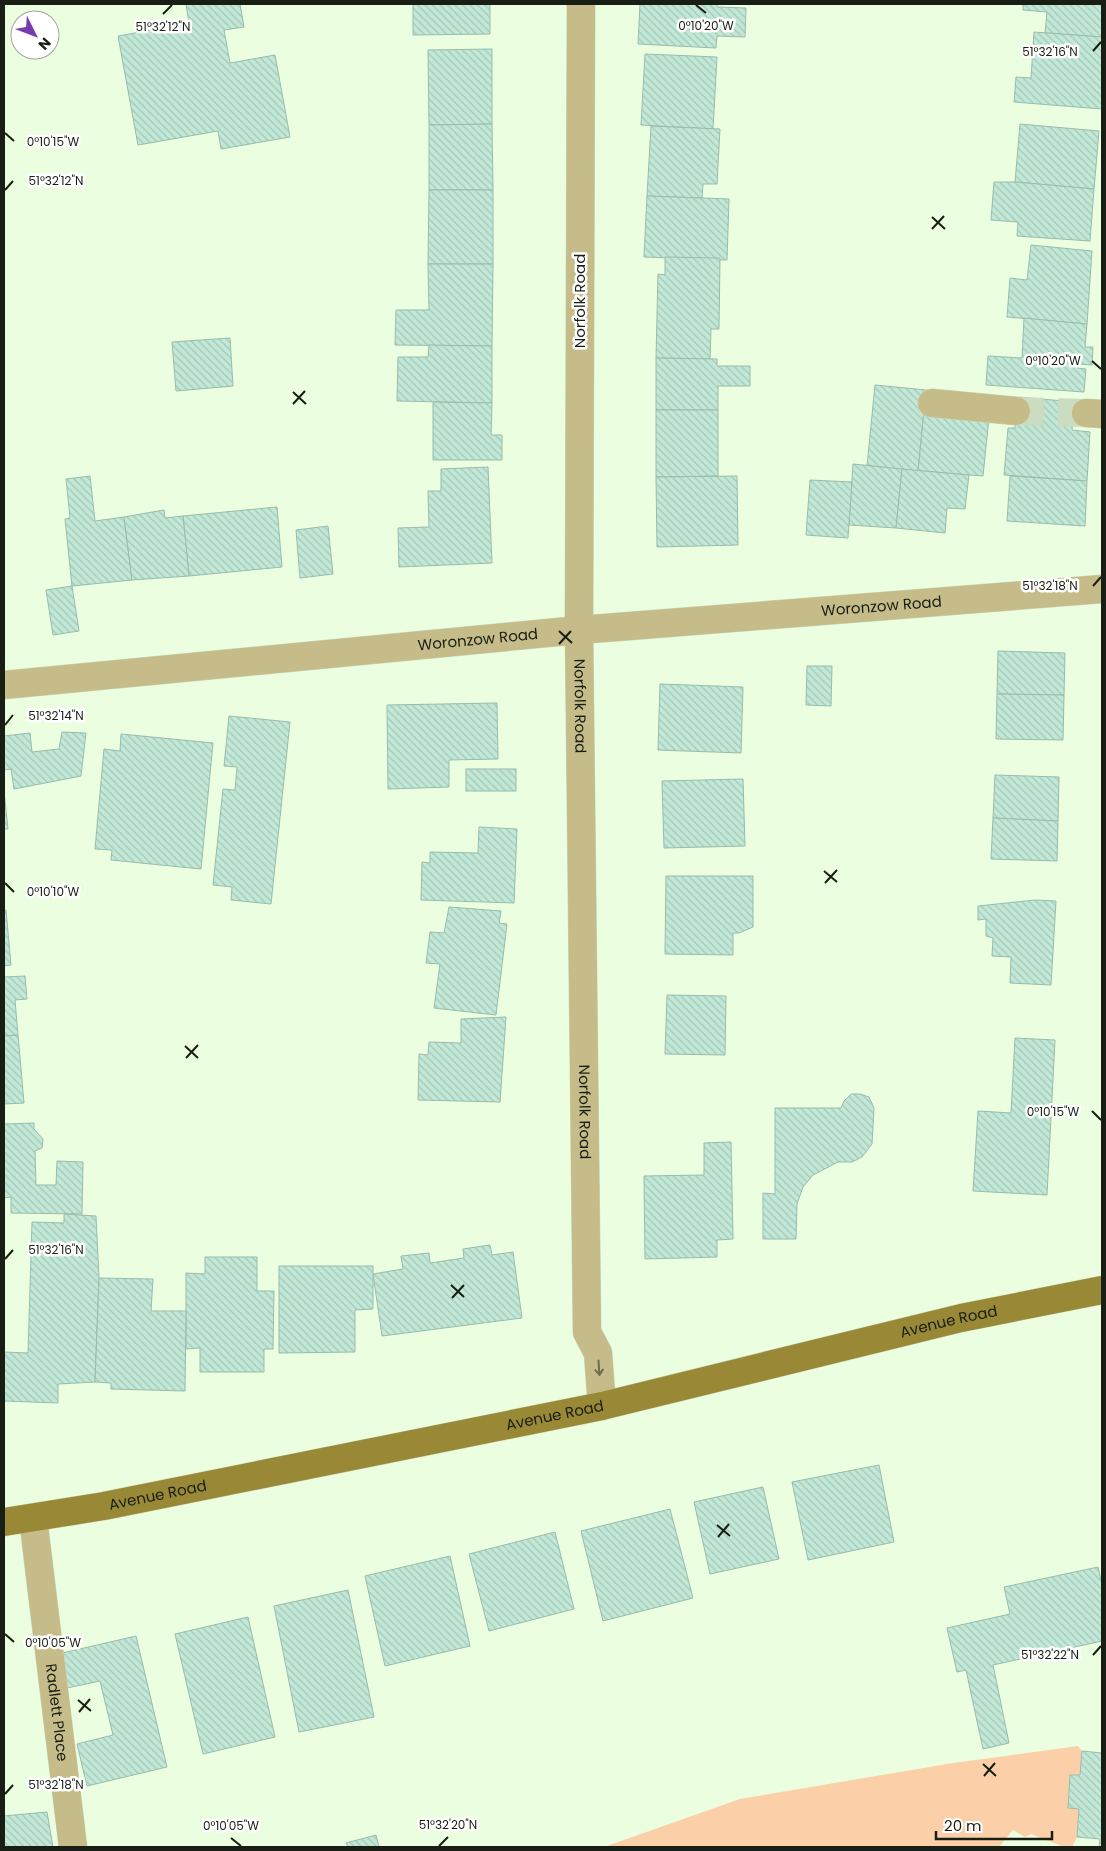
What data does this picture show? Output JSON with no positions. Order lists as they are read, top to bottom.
{
  "streets": {
    "main road": ["Avenue Road"],
    "street": ["Norfolk Road", "Woronzow Road", "Radlett Place"]
  },
  "crossings": [
    ["Norfolk Road", "Woronzow Road"],
    ["Norfolk Road", "Avenue Road"],
    ["Avenue Road", "Radlett Place"]
  ],
  "one_way": ["Norfolk Road"],
  "scale_bar": "20 m",
  "north": "bottom right",
  "coordinates": [
    "0°10'20\"W",
    "51°32'12\"N",
    "51°32'16\"N",
    "0°10'15\"W",
    "51°32'18\"N",
    "51°32'14\"N",
    "0°10'10\"W",
    "0°10'05\"W",
    "51°32'22\"N",
    "51°32'20\"N"
  ]
}
